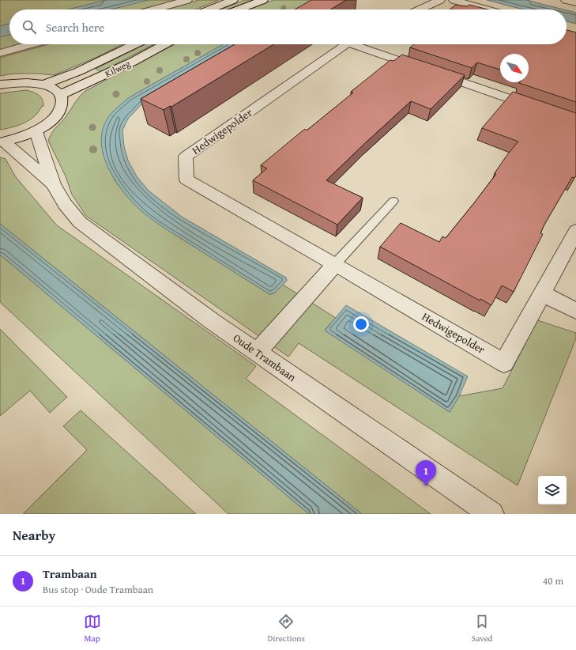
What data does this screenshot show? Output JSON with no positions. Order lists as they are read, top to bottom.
{
  "streets": {
    "street": ["Kilweg", "Hedwigepolder", "Oude Trambaan"]
  },
  "north": "bottom right",
  "page": {
    "search": "Search here",
    "pins": "1",
    "heading": "Nearby",
    "list": [
      {
        "mark": "1",
        "name": "Trambaan",
        "note": "Bus stop · Oude Trambaan",
        "value": "40 m"
      }
    ],
    "nav": ["Map", "Directions", "Saved"]
  }
}
